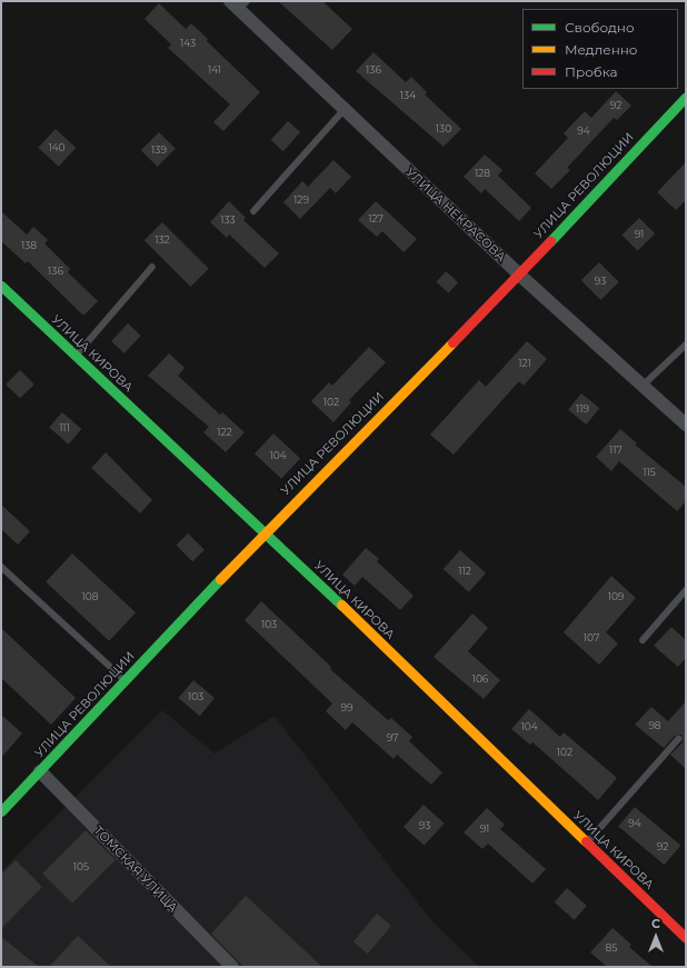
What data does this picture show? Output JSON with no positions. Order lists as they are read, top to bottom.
{
  "streets": {
    "street": [
      "УЛИЦА РЕВОЛЮЦИИ",
      "УЛИЦА НЕКРАСОВА",
      "УЛИЦА КИРОВА",
      "ТОМСКАЯ УЛИЦА"
    ]
  },
  "crossings": [
    ["УЛИЦА РЕВОЛЮЦИИ", "УЛИЦА НЕКРАСОВА"],
    ["УЛИЦА РЕВОЛЮЦИИ", "УЛИЦА КИРОВА"],
    ["УЛИЦА РЕВОЛЮЦИИ", "ТОМСКАЯ УЛИЦА"]
  ],
  "house_numbers": [
    "143",
    "141",
    "136",
    "134",
    "92",
    "130",
    "94",
    "140",
    "139",
    "128",
    "129",
    "127",
    "133",
    "91",
    "132",
    "138",
    "136",
    "93",
    "121",
    "102",
    "119",
    "111",
    "122",
    "117",
    "104",
    "115",
    "112",
    "108",
    "109",
    "103",
    "107",
    "106",
    "103",
    "99",
    "98",
    "104",
    "97",
    "102",
    "94",
    "93",
    "91",
    "92",
    "105",
    "85"
  ],
  "legend": ["Свободно", "Медленно", "Пробка"],
  "north": "top"
}
